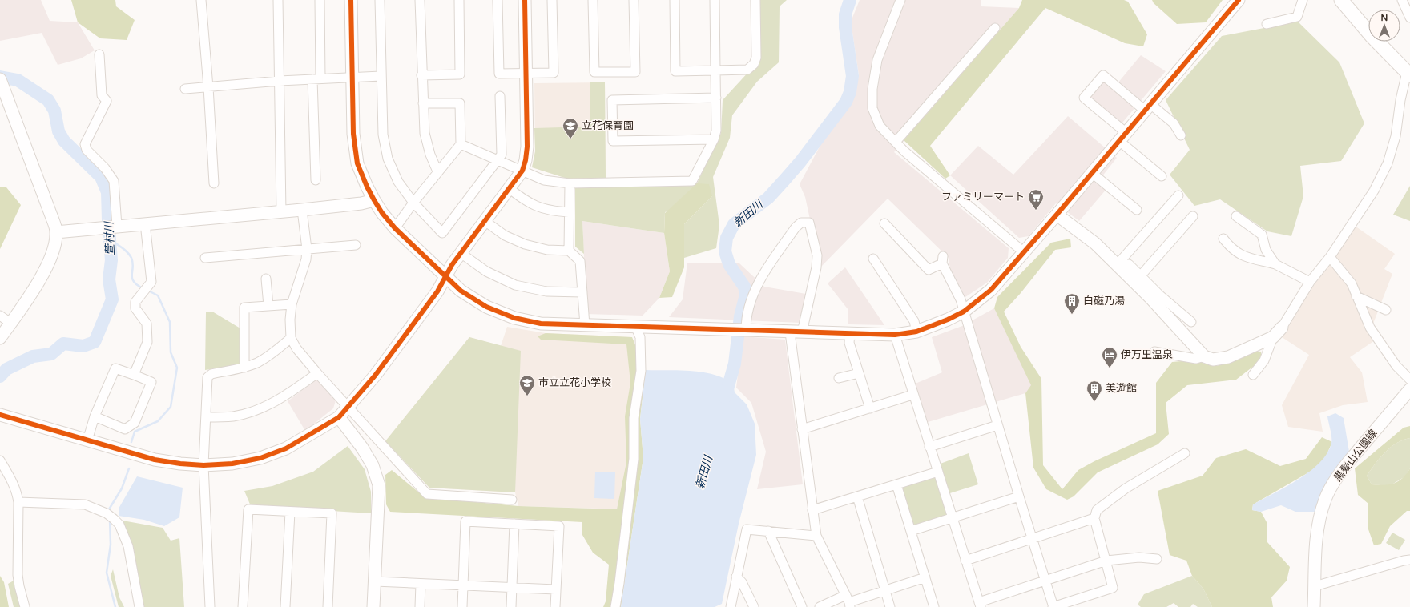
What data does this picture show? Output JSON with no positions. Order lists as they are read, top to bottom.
{
  "streets": {
    "street": ["黒髪山公園線"]
  },
  "water": ["新田川", "萱村川"],
  "places": {
    "school or university": ["立花保育園", "市立立花小学校"],
    "supermarket": ["ファミリーマート"],
    "building": ["白磁乃湯", "美遊館"],
    "hotel": ["伊万里温泉"]
  },
  "north": "top"
}
